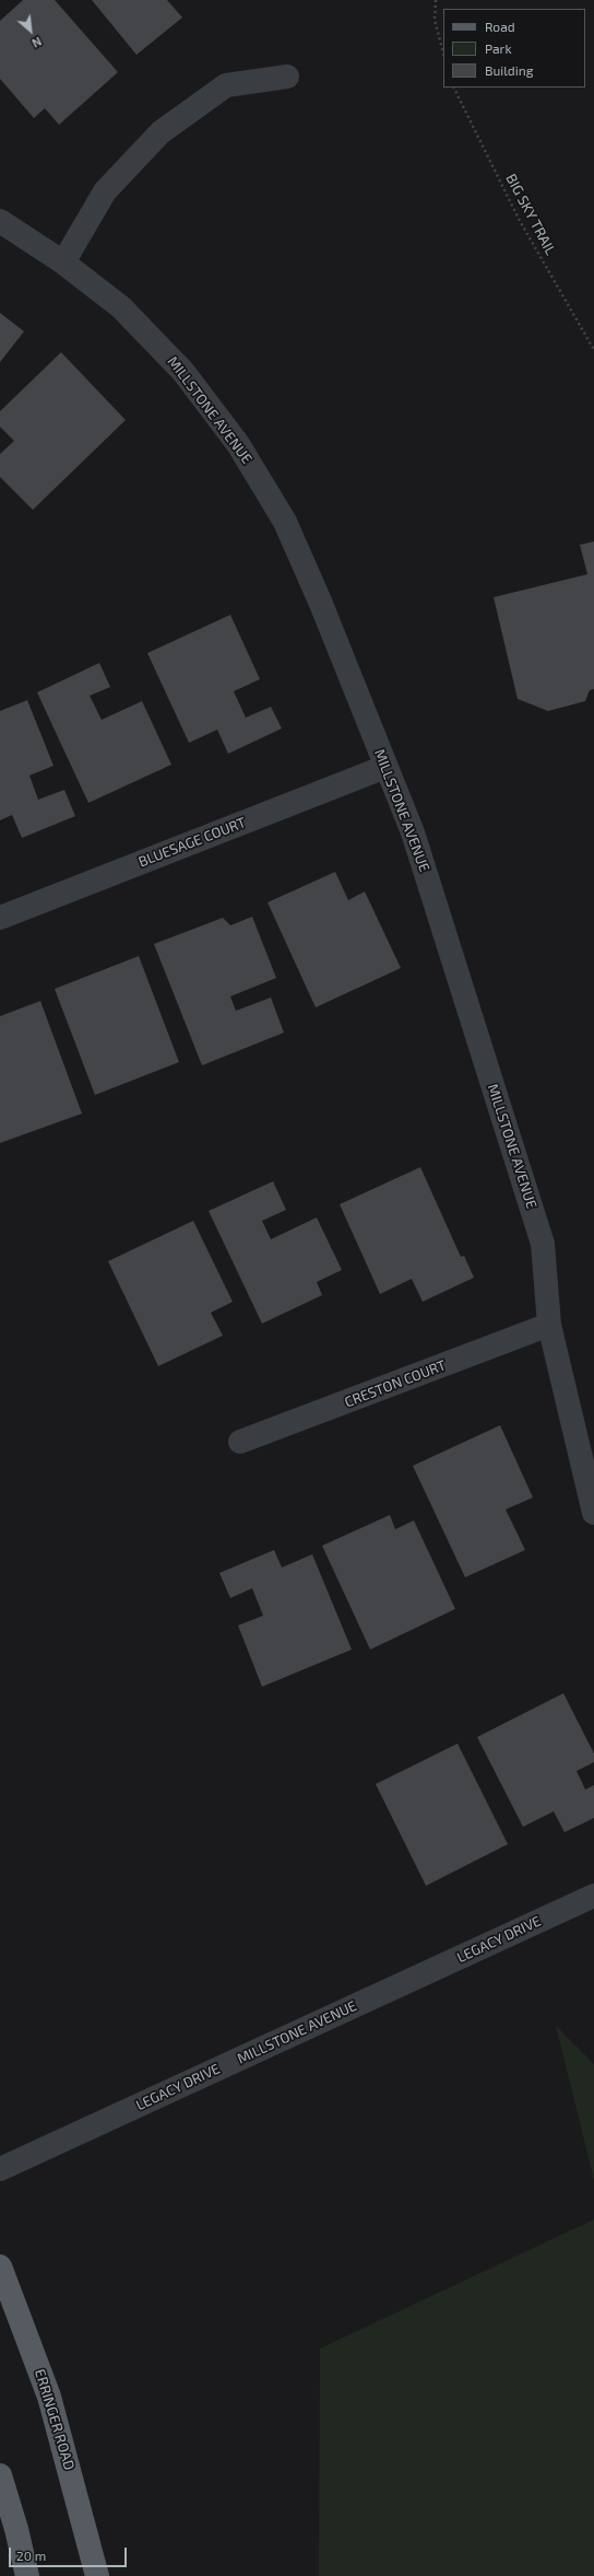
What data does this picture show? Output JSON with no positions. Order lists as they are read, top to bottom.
{
  "streets": {
    "main road": ["ERRINGER ROAD"],
    "street": ["MILLSTONE AVENUE", "BLUESAGE COURT", "CRESTON COURT"],
    "path": ["BIG SKY TRAIL"]
  },
  "crossings": [
    ["MILLSTONE AVENUE", "BLUESAGE COURT"],
    ["MILLSTONE AVENUE", "CRESTON COURT"]
  ],
  "legend": ["Road", "Park", "Building"],
  "scale_bar": "20 m",
  "north": "bottom right"
}
